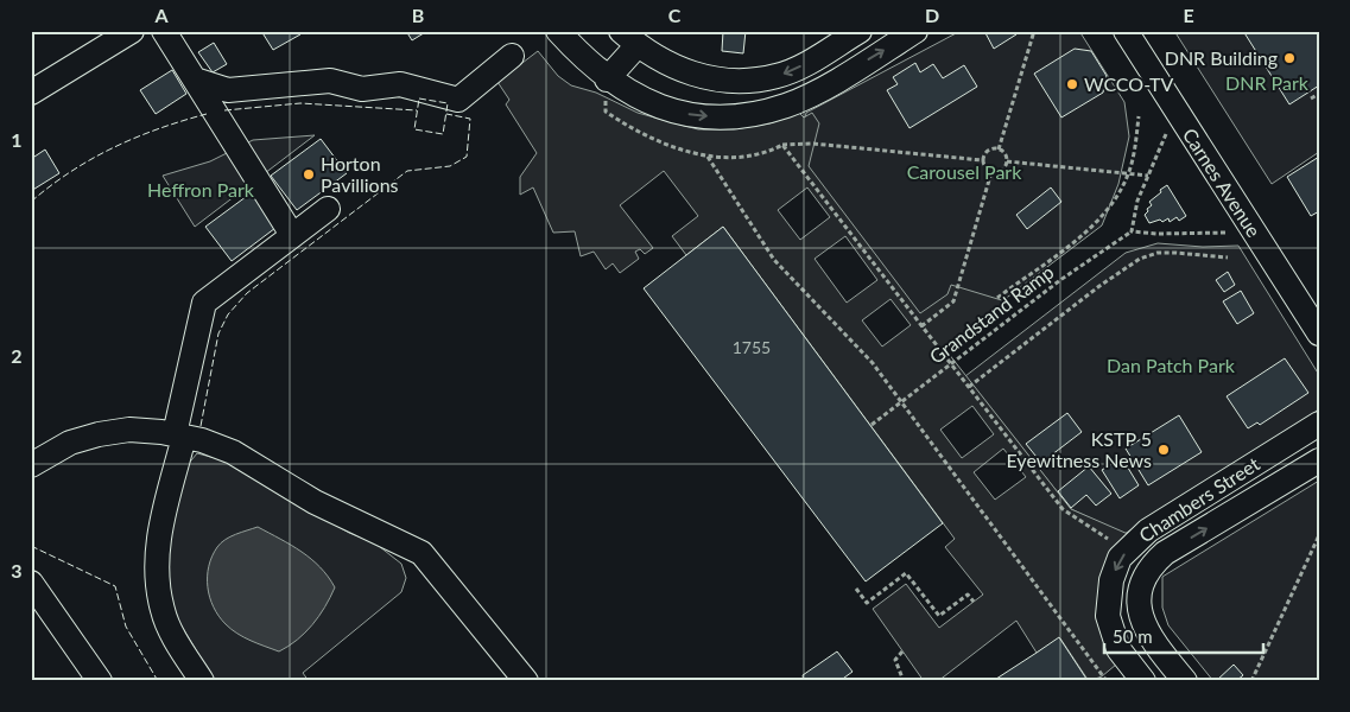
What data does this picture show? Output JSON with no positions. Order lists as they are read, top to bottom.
{
  "streets": {
    "street": ["Carnes Avenue", "Chambers Street"],
    "path": ["Grandstand Ramp"]
  },
  "parks": [
    "DNR Park",
    "Carousel Park",
    "Heffron Park",
    "Dan Patch Park"
  ],
  "places": [
    "DNR Building",
    "WCCO-TV",
    "Horton Pavillions",
    "KSTP 5 Eyewitness News"
  ],
  "house_numbers": ["1755"],
  "scale_bar": "50 m",
  "grid": {
    "columns": [
      "A",
      "B",
      "C",
      "D",
      "E"
    ],
    "rows": ["1", "2", "3"]
  }
}
